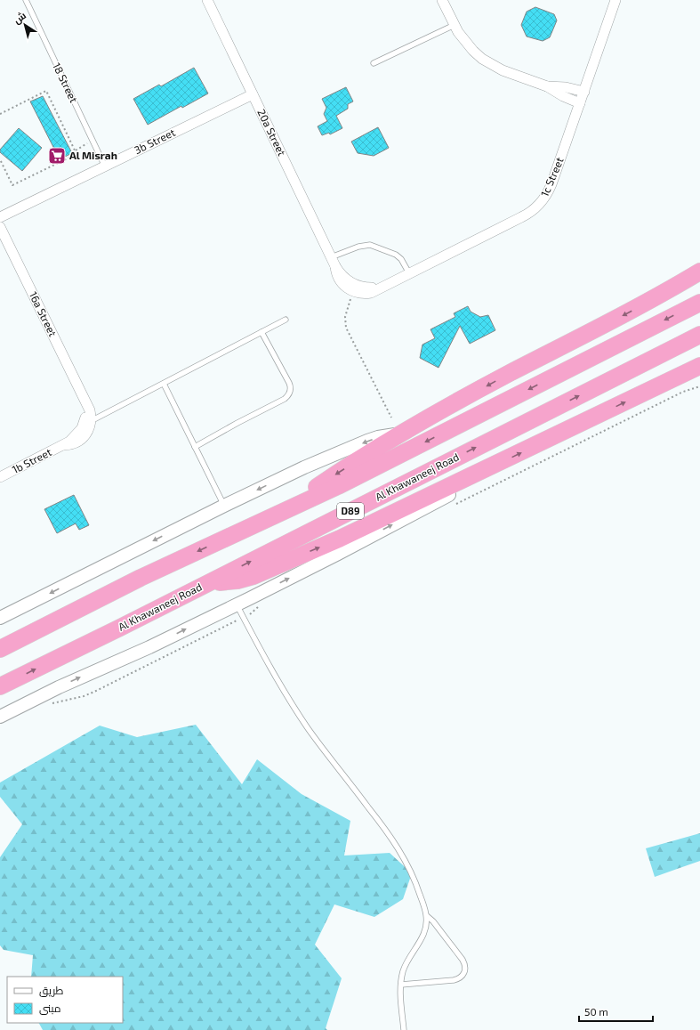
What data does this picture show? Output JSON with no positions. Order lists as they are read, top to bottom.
{
  "streets": {
    "highway": ["Al Khawaneej Road", "D89"],
    "street": [
      "20a Street",
      "3b Street",
      "1c Street",
      "16a Street",
      "1b Street"
    ],
    "lane": ["18 Street"]
  },
  "crossings": [
    ["18 Street", "3b Street"],
    ["20a Street", "3b Street"],
    ["20a Street", "1c Street"],
    ["16a Street", "1b Street"]
  ],
  "places": {
    "supermarket": ["Al Misrah"]
  },
  "legend": ["طريق", "مبنى"],
  "scale_bar": "50 m",
  "north": "top left"
}
